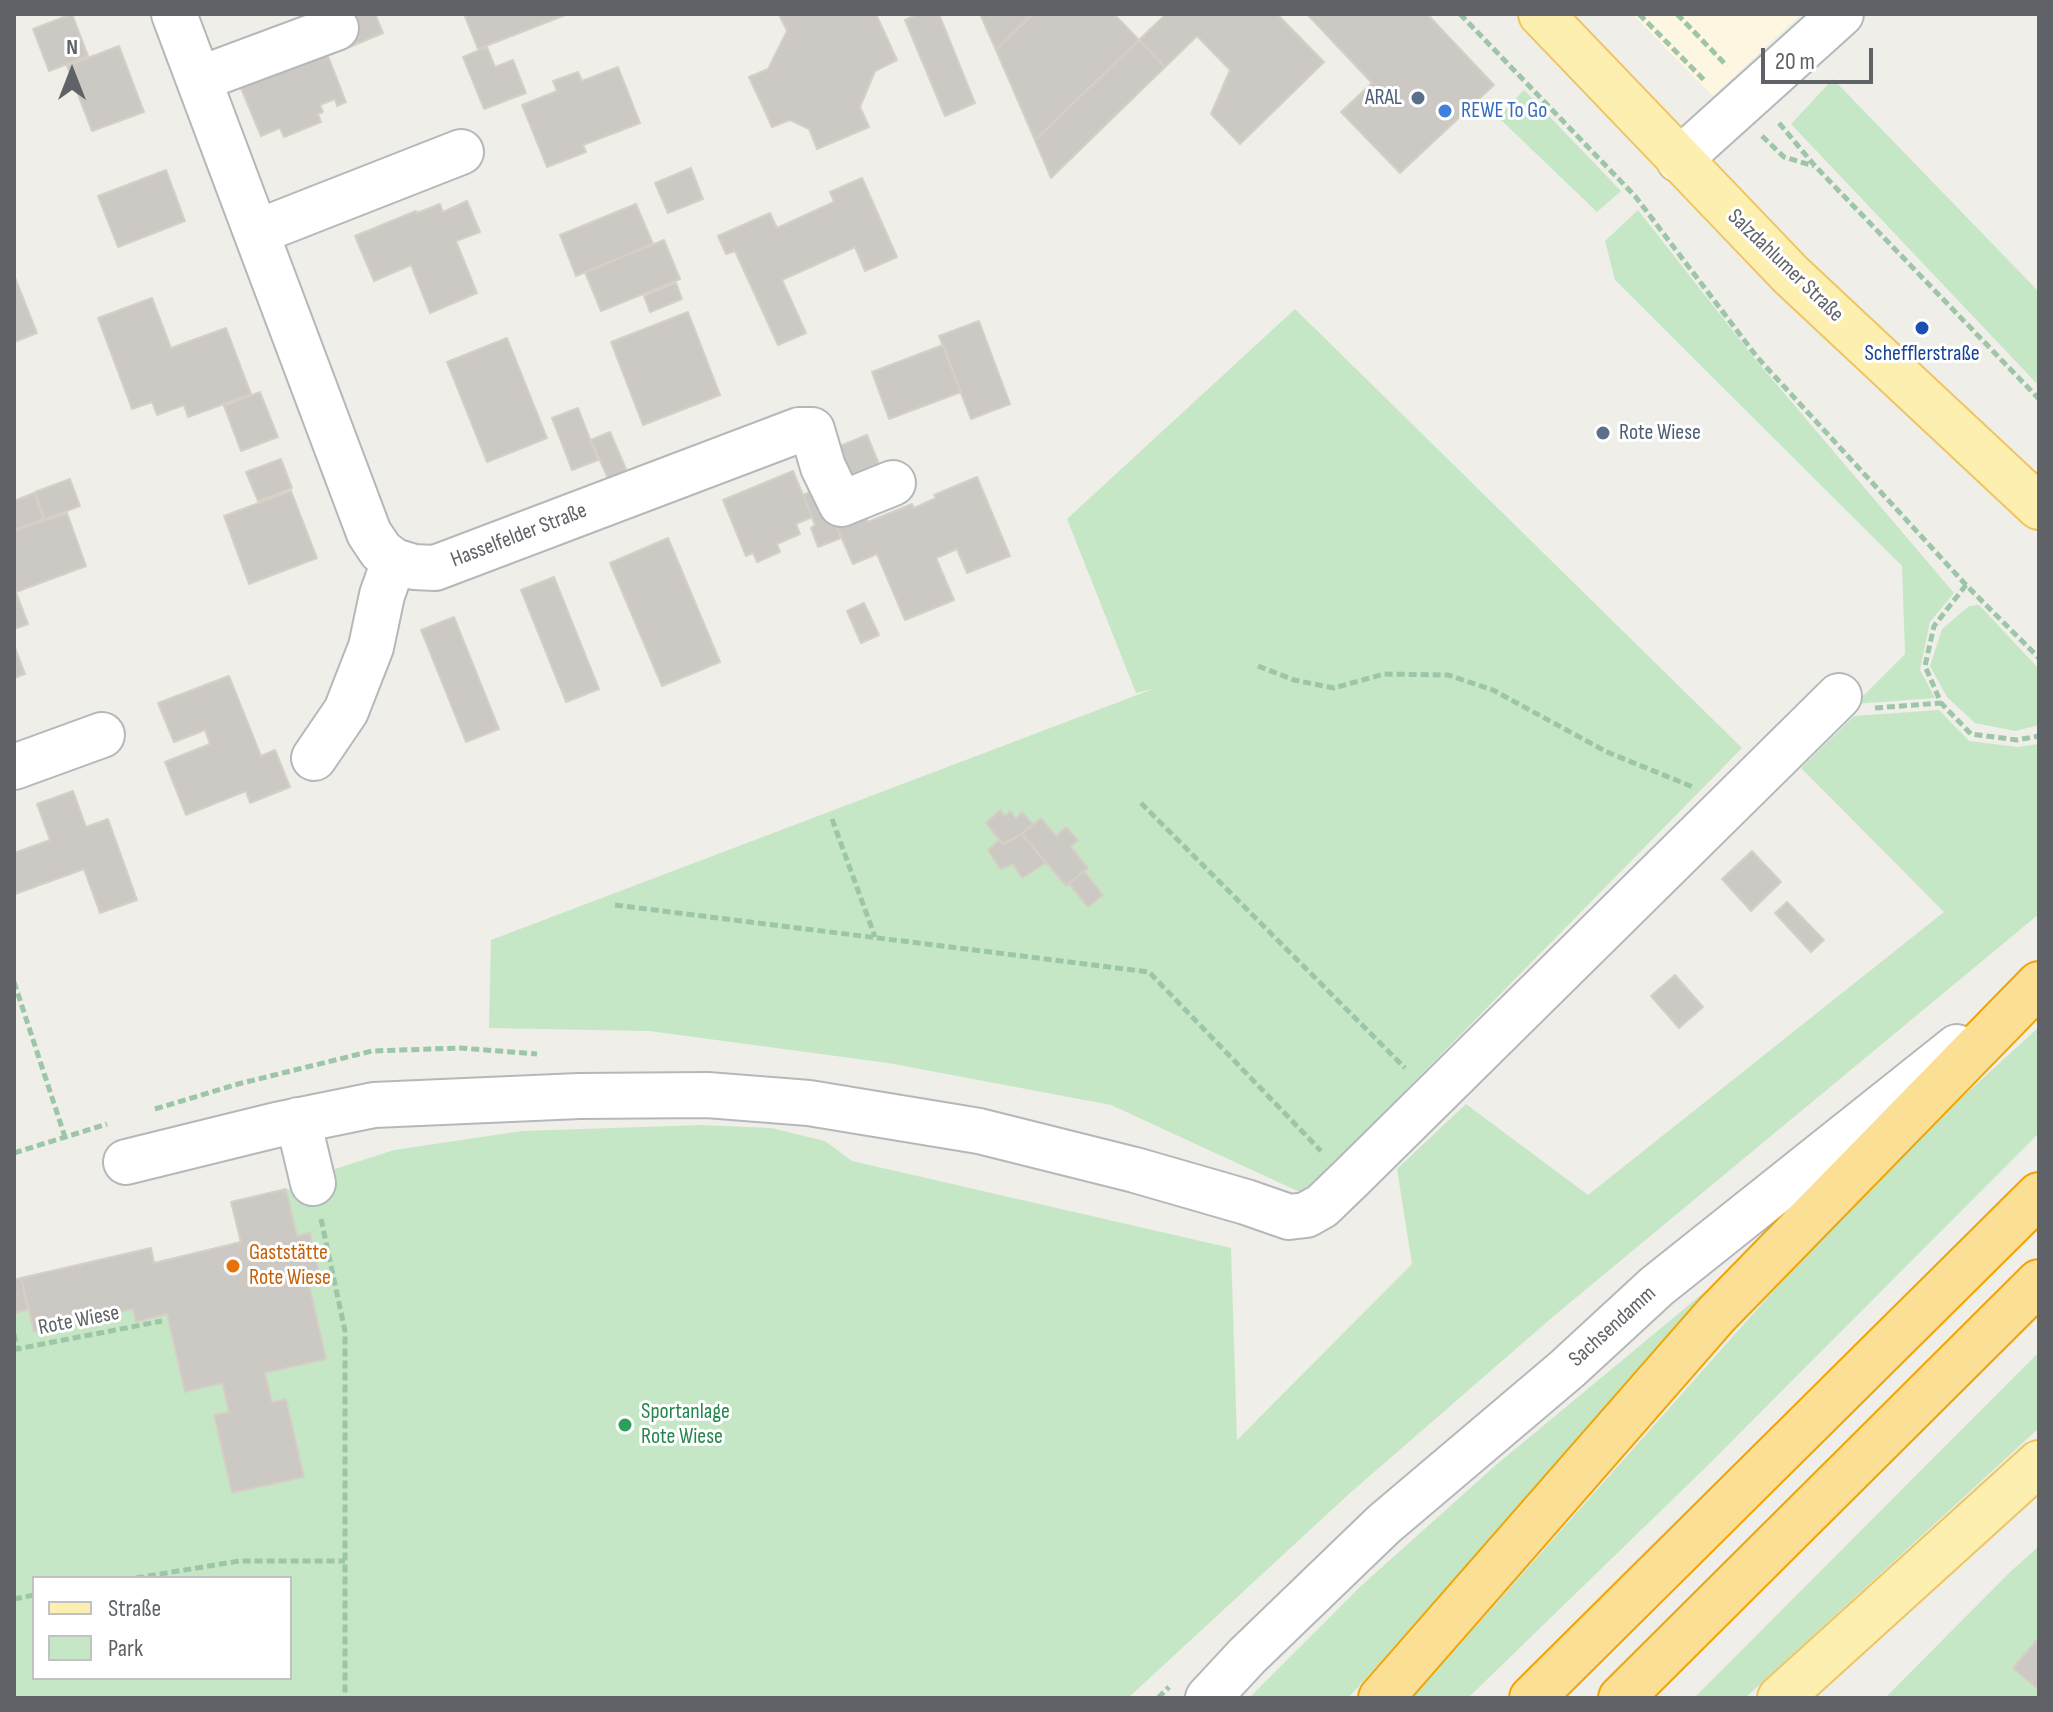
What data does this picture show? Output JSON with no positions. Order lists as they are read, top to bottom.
{
  "streets": {
    "main road": ["Salzdahlumer Straße"],
    "street": ["Hasselfelder Straße", "Sachsendamm"],
    "path": ["Rote Wiese"]
  },
  "places": [
    "ARAL",
    "REWE To Go",
    "Schefflerstraße",
    "Rote Wiese",
    "Gaststätte Rote Wiese",
    "Sportanlage Rote Wiese"
  ],
  "legend": ["Straße", "Park"],
  "scale_bar": "20 m",
  "north": "top"
}
